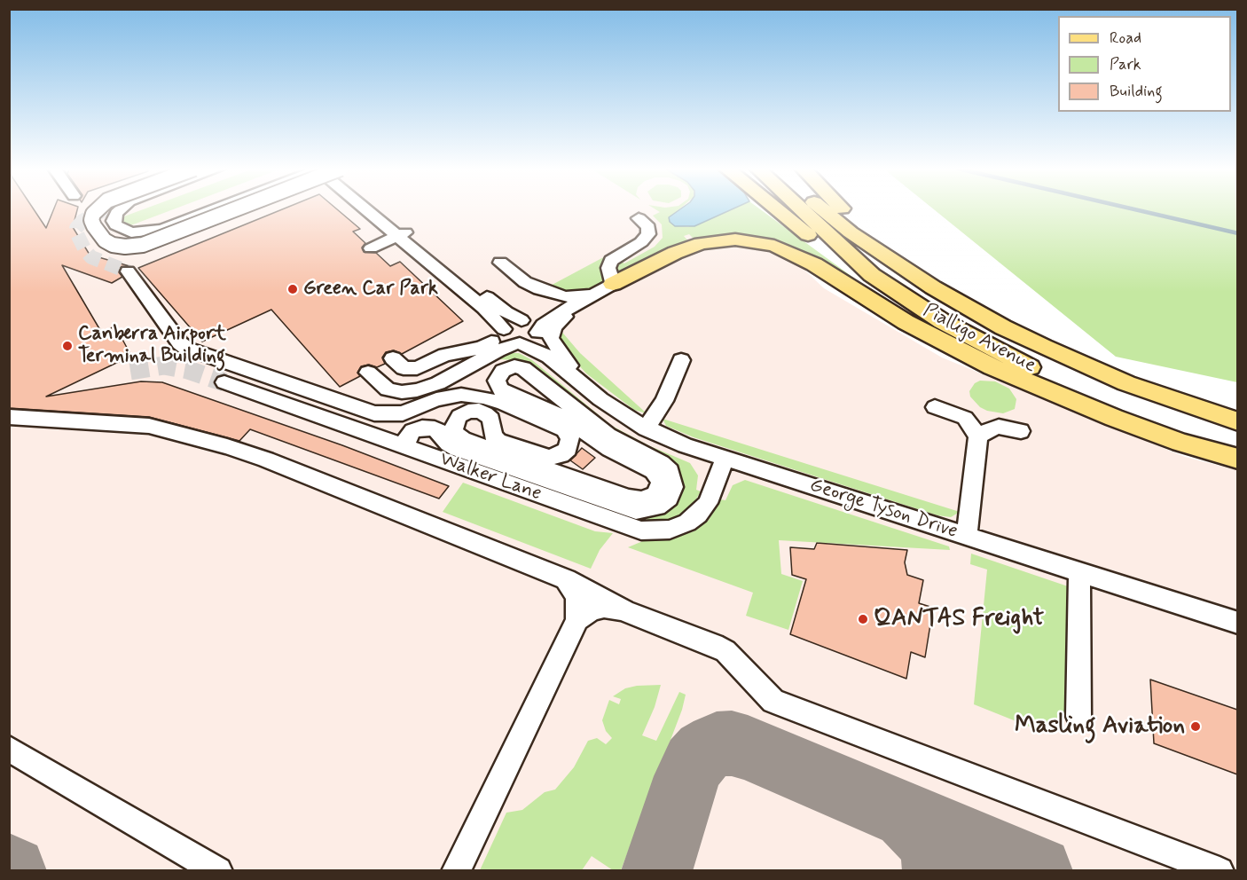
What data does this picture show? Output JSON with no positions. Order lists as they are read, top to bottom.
{
  "streets": {
    "main road": ["Pialligo Avenue"],
    "street": ["Walker Lane", "George Tyson Drive"]
  },
  "crossings": [
    ["Walker Lane", "George Tyson Drive"]
  ],
  "places": [
    "Green Car Park",
    "Canberra Airport Terminal Building",
    "QANTAS Freight",
    "Masling Aviation"
  ],
  "legend": ["Road", "Park", "Building"]
}
